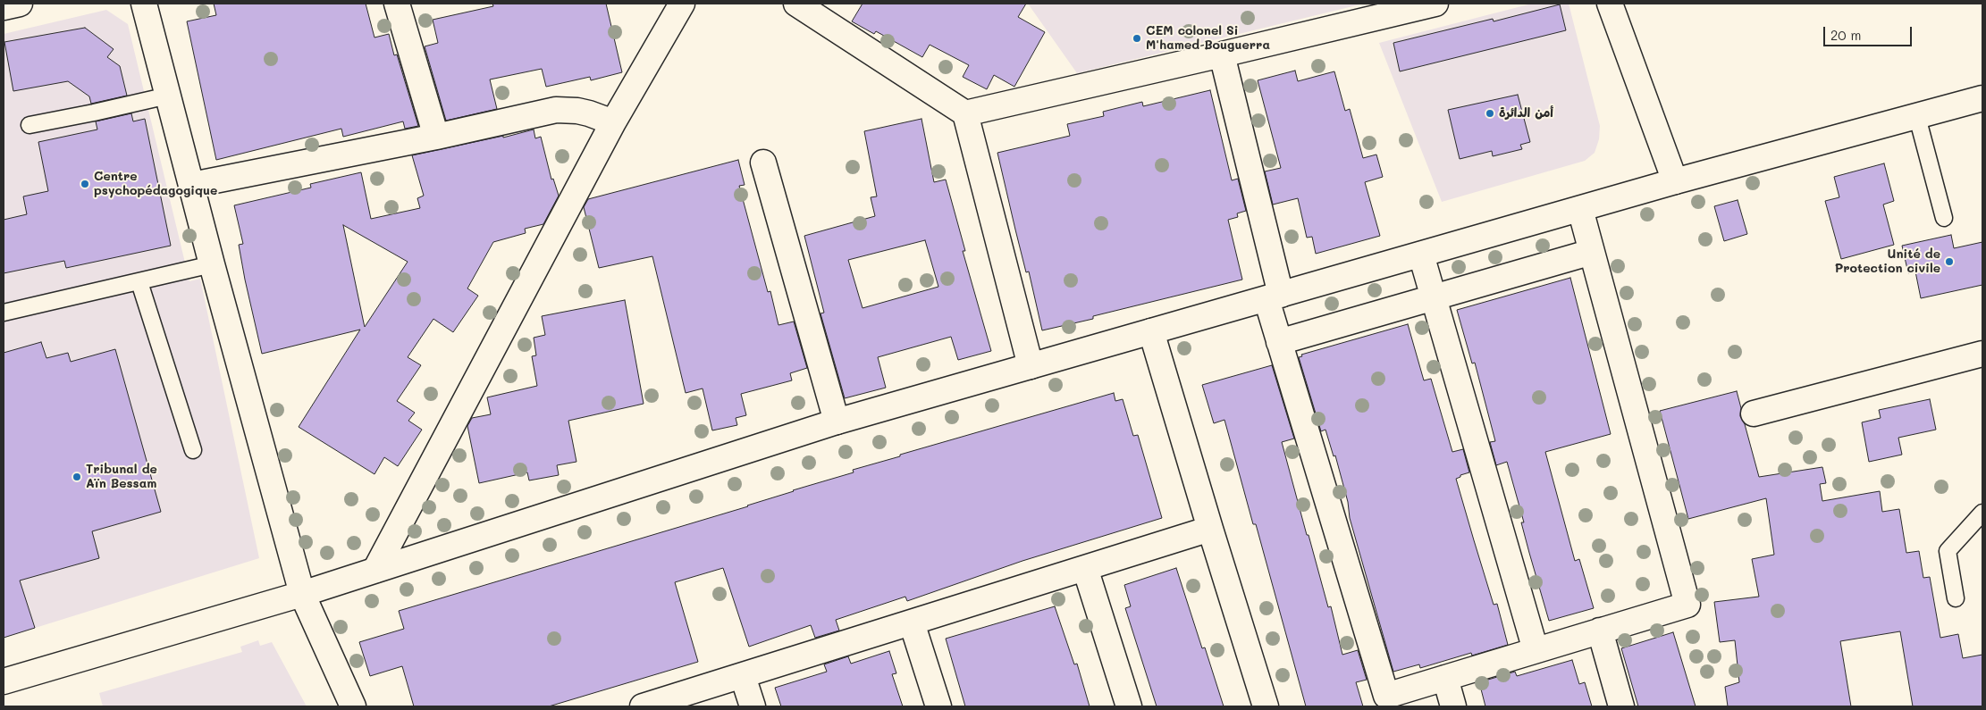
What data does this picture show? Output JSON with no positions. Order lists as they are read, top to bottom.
{
  "places": [
    "CEM colonel Si M'hamed Bouguerra",
    "أمن الدائرة",
    "Centre psychopédagogique",
    "Unité de Protection civile",
    "Tribunal de Aïn Bessam"
  ],
  "scale_bar": "20 m"
}
